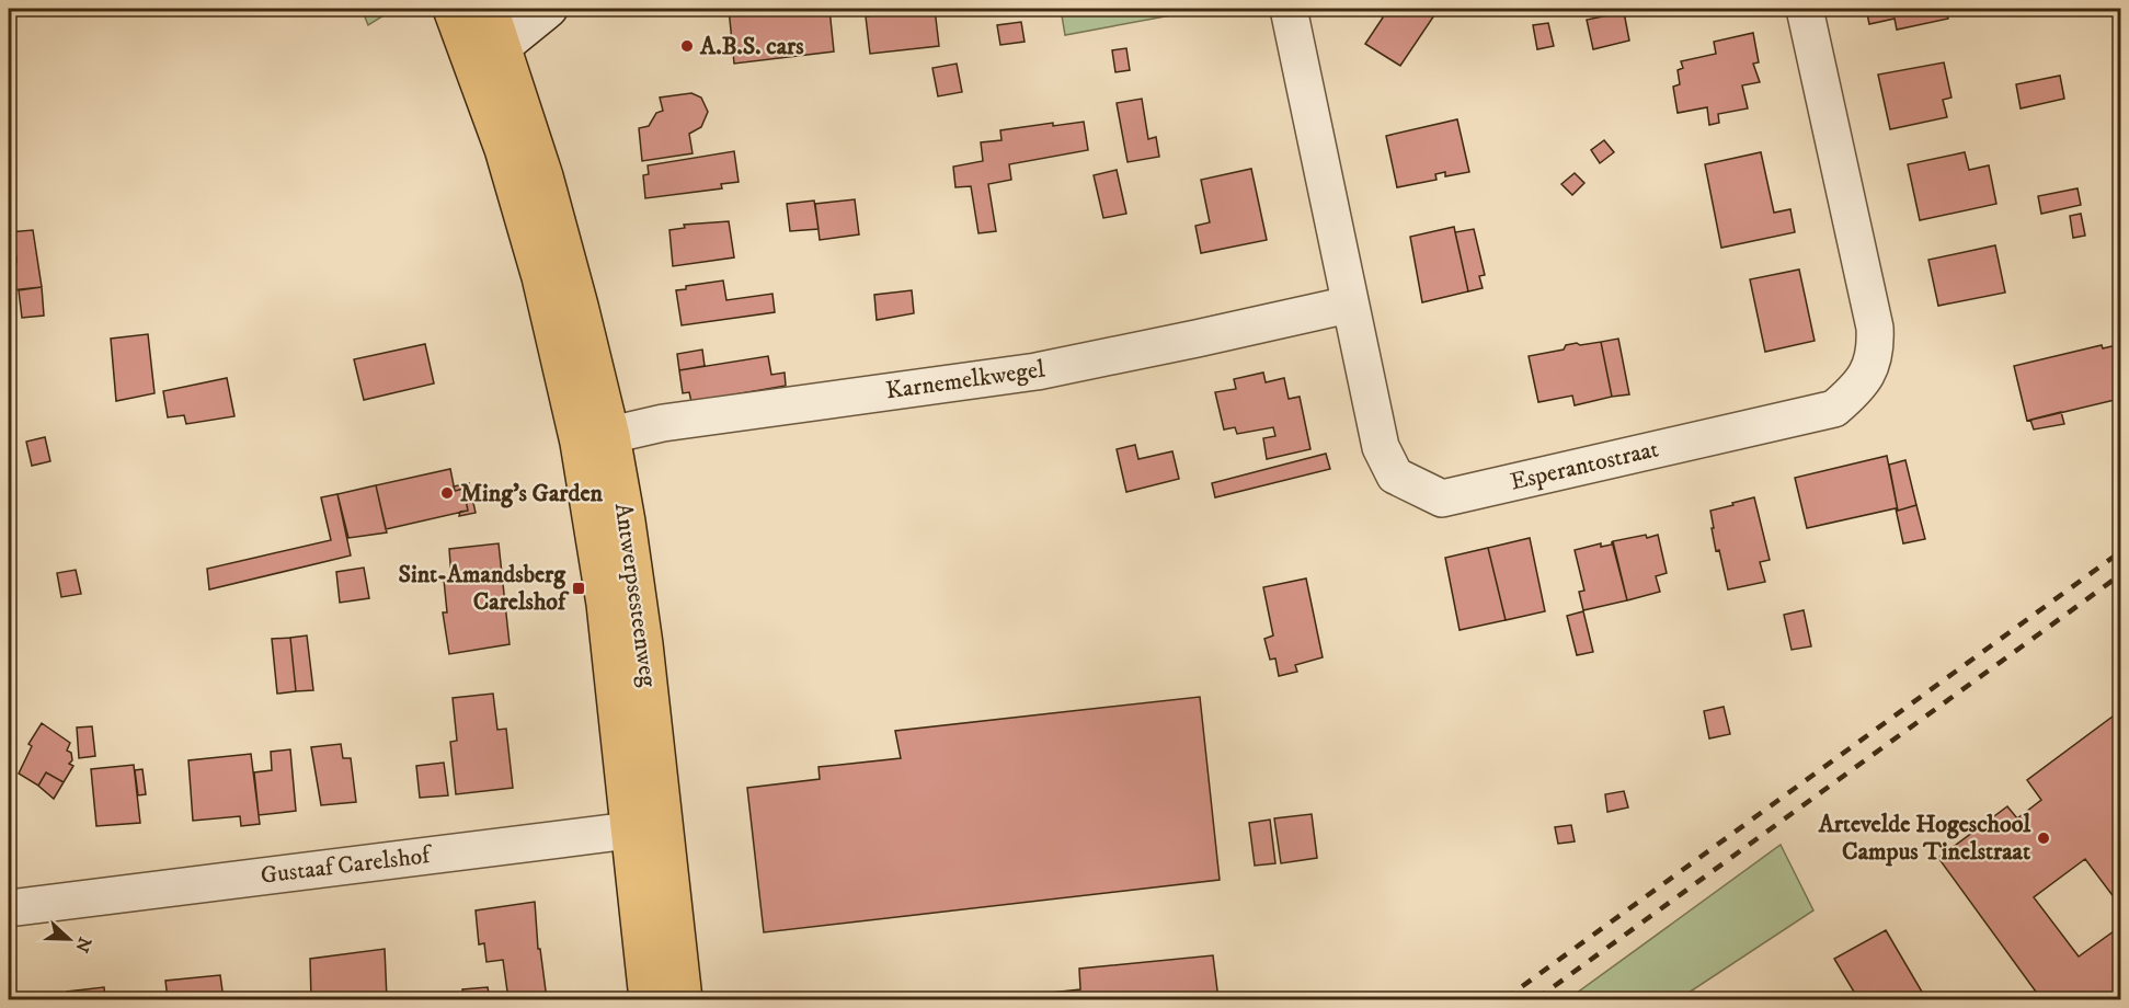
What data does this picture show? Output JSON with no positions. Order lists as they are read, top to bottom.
{
  "streets": {
    "main road": ["Antwerpsesteenweg"],
    "street": ["Karnemelkwegel", "Esperantostraat", "Gustaaf Carelshof"]
  },
  "crossings": [
    ["Karnemelkwegel", "Esperantostraat"],
    ["Karnemelkwegel", "Antwerpsesteenweg"],
    ["Antwerpsesteenweg", "Gustaaf Carelshof"]
  ],
  "places": {
    "other": ["A.B.S. cars", "Ming's Garden", "Artevelde Hogeschool Campus Tinelstraat"],
    "transit": ["Sint-Amandsberg Carelshof"]
  },
  "north": "right"
}
